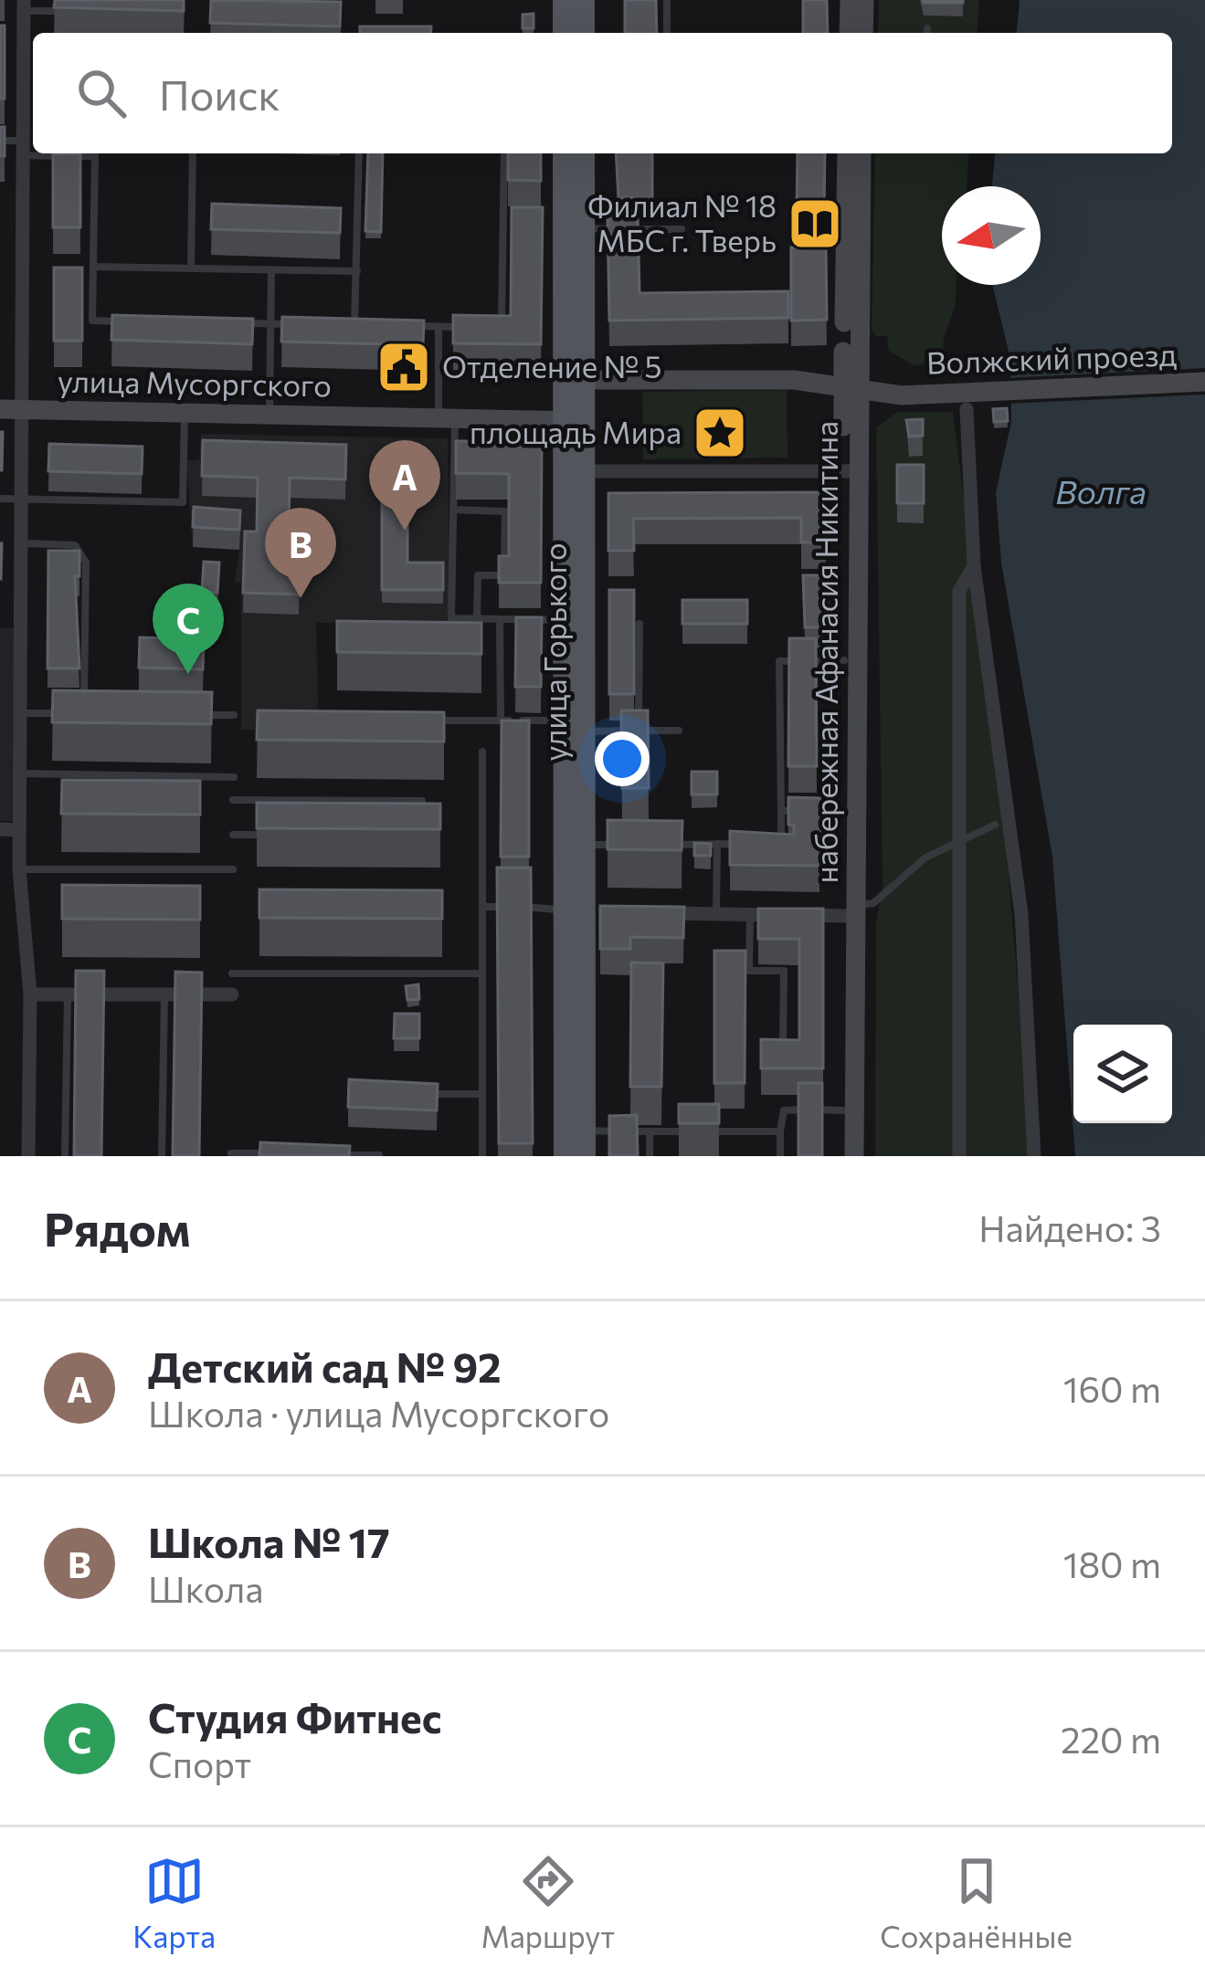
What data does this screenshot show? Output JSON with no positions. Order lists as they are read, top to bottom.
{
  "streets": {
    "main road": [
      "Волжский проезд",
      "улица Мусоргского",
      "улица Горького",
      "набережная Афанасия Никитина"
    ]
  },
  "crossings": [
    ["Волжский проезд", "набережная Афанасия Никитина"],
    ["улица Мусоргского", "улица Горького"]
  ],
  "water": ["Волга"],
  "places": {
    "library": ["Филиал № 18 МБС г. Тверь"],
    "public building": ["Отделение № 5"],
    "place": ["площадь Мира"]
  },
  "north": "left",
  "page": {
    "search": "Поиск",
    "pins": ["A", "B", "C"],
    "heading": ["Рядом", "Найдено: 3"],
    "list": [
      {
        "mark": "A",
        "name": "Детский сад № 92",
        "note": "Школа · улица Мусоргского",
        "value": "160 m"
      },
      {
        "mark": "B",
        "name": "Школа № 17",
        "note": "Школа",
        "value": "180 m"
      },
      {
        "mark": "C",
        "name": "Студия Фитнес",
        "note": "Спорт",
        "value": "220 m"
      }
    ],
    "nav": ["Карта", "Маршрут", "Сохранённые"]
  }
}
